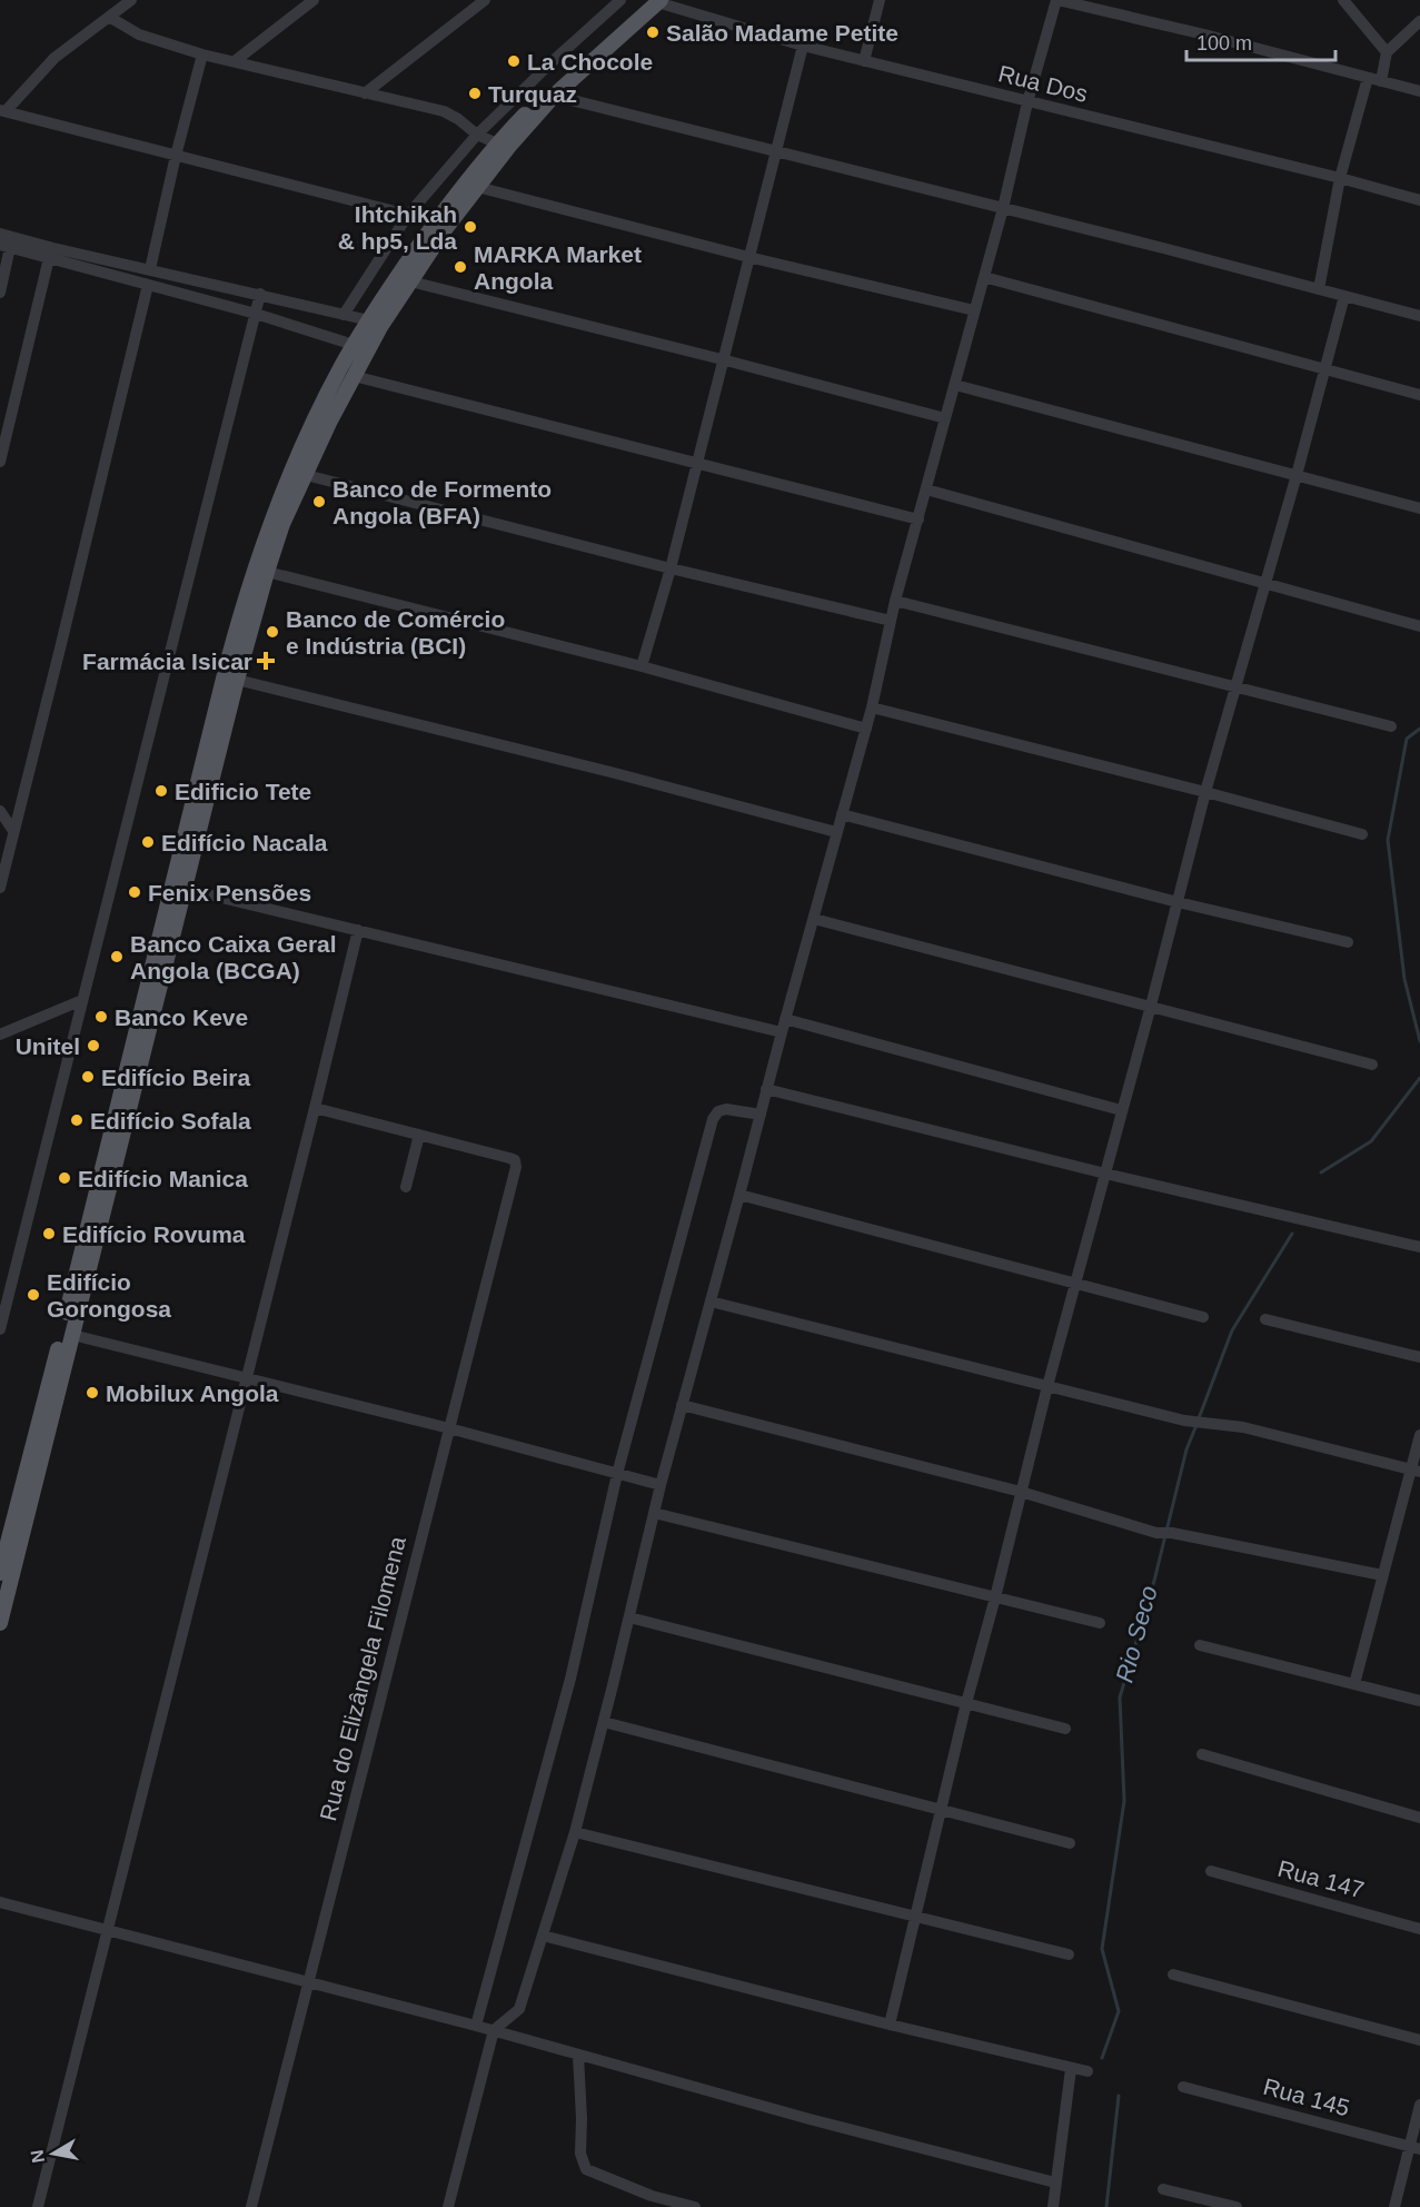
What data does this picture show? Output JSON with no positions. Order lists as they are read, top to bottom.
{
  "streets": {
    "street": [
      "Rua Dos",
      "Rua do Elizângela Filomena",
      "Rua 147",
      "Rua 145"
    ]
  },
  "water": ["Rio Seco"],
  "places": {
    "other": [
      "Salão Madame Petite",
      "La Chocole",
      "Turquaz",
      "Ihtchikah & hp5, Lda",
      "MARKA Market Angola",
      "Banco de Formento Angola (BFA)",
      "Banco de Comércio e Indústria (BCI)",
      "Edificio Tete",
      "Edifício Nacala",
      "Fenix Pensões",
      "Banco Caixa Geral Angola (BCGA)",
      "Banco Keve",
      "Unitel",
      "Edifício Beira",
      "Edifício Sofala",
      "Edifício Manica",
      "Edifício Rovuma",
      "Edifício Gorongosa",
      "Mobilux Angola"
    ],
    "health": ["Farmácia Isicar"]
  },
  "scale_bar": "100 m",
  "north": "left"
}
